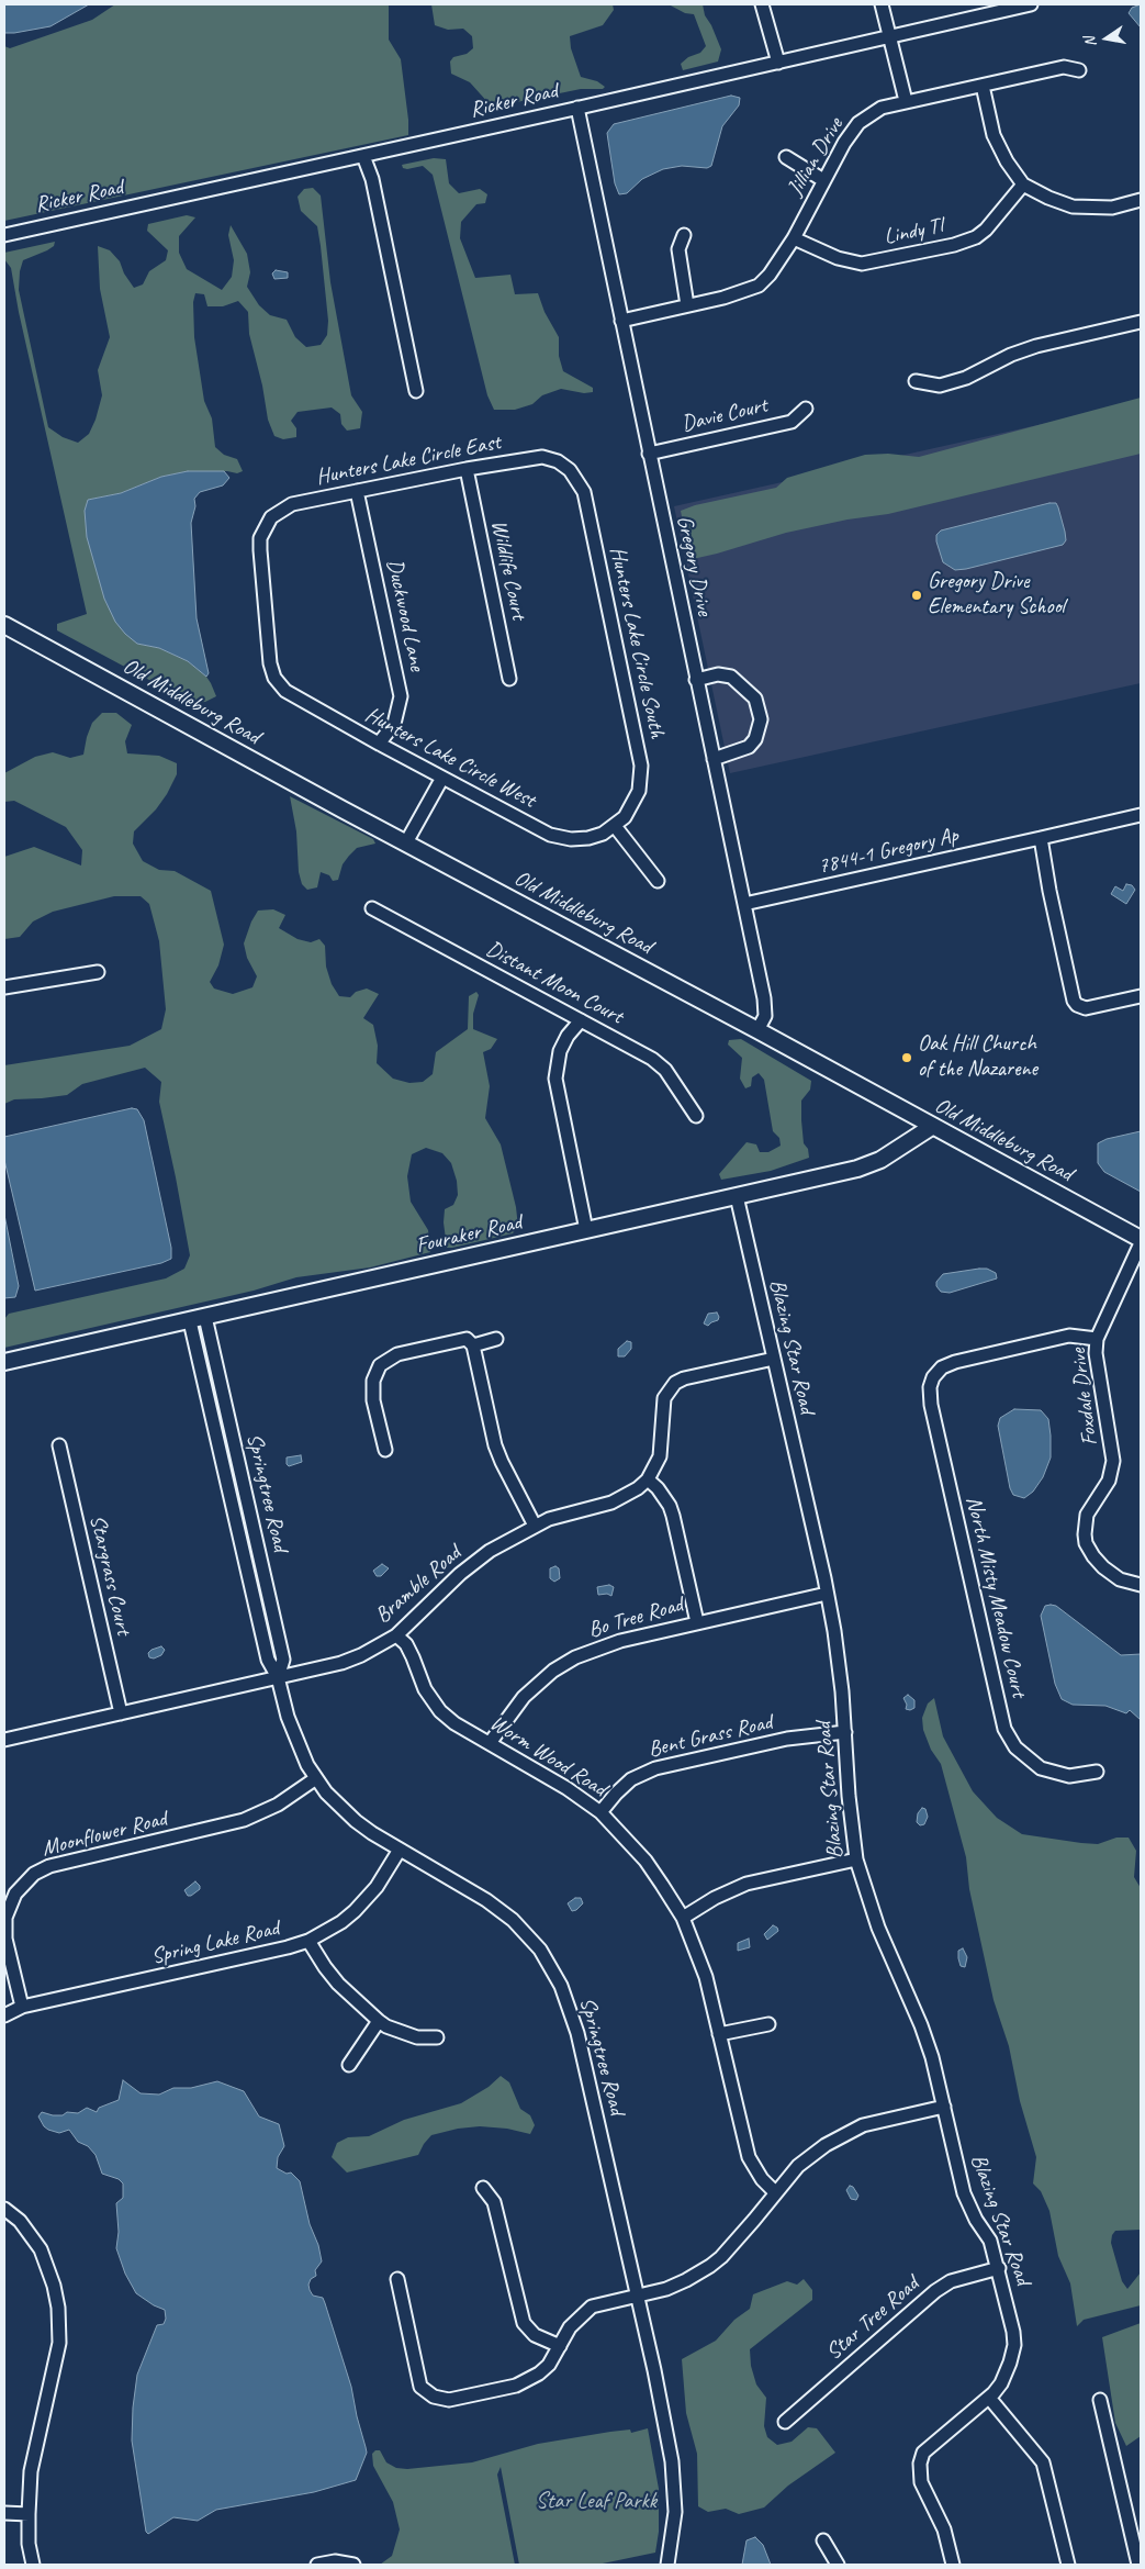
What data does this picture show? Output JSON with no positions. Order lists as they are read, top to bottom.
{
  "streets": {
    "main road": ["Old Middleburg Road", "Fouraker Road"],
    "street": [
      "Ricker Road",
      "Jillian Drive",
      "Lindy Tl",
      "Davie Court",
      "Hunters Lake Circle East",
      "Gregory Drive",
      "Wildlife Court",
      "Duckwood Lane",
      "Hunters Lake Circle South",
      "Hunters Lake Circle West",
      "7844-1 Gregory Ap",
      "Distant Moon Court",
      "Blazing Star Road",
      "Foxdale Drive",
      "Springtree Road",
      "Stargrass Court",
      "Bramble Road",
      "North Misty Meadow Court",
      "Bo Tree Road",
      "Bent Grass Road",
      "Worm Wood Road",
      "Moonflower Road",
      "Spring Lake Road",
      "Star Tree Road"
    ]
  },
  "crossings": [
    ["Ricker Road", "Gregory Drive"],
    ["Jillian Drive", "Lindy Tl"],
    ["Jillian Drive", "Gregory Drive"],
    ["Davie Court", "Gregory Drive"],
    ["Hunters Lake Circle East", "Wildlife Court"],
    ["Hunters Lake Circle East", "Duckwood Lane"],
    ["Hunters Lake Circle East", "Hunters Lake Circle South"],
    ["Hunters Lake Circle East", "Hunters Lake Circle West"],
    ["Gregory Drive", "Old Middleburg Road"],
    ["Gregory Drive", "7844-1 Gregory Ap"],
    ["Duckwood Lane", "Hunters Lake Circle West"],
    ["Hunters Lake Circle South", "Hunters Lake Circle West"],
    ["Old Middleburg Road", "Fouraker Road"],
    ["Old Middleburg Road", "Foxdale Drive"],
    ["Fouraker Road", "Blazing Star Road"],
    ["Fouraker Road", "Springtree Road"],
    ["Blazing Star Road", "Bramble Road"],
    ["Blazing Star Road", "Bo Tree Road"],
    ["Blazing Star Road", "Bent Grass Road"],
    ["Blazing Star Road", "Star Tree Road"],
    ["Foxdale Drive", "North Misty Meadow Court"],
    ["Springtree Road", "Bramble Road"],
    ["Springtree Road", "Moonflower Road"],
    ["Springtree Road", "Spring Lake Road"],
    ["Stargrass Court", "Bramble Road"],
    ["Bramble Road", "Worm Wood Road"],
    ["Bo Tree Road", "Worm Wood Road"],
    ["Bent Grass Road", "Worm Wood Road"],
    ["Moonflower Road", "Spring Lake Road"]
  ],
  "parks": ["Star Leaf Parkk"],
  "places": ["Gregory Drive Elementary School", "Oak Hill Church of the Nazarene"],
  "north": "left"
}
